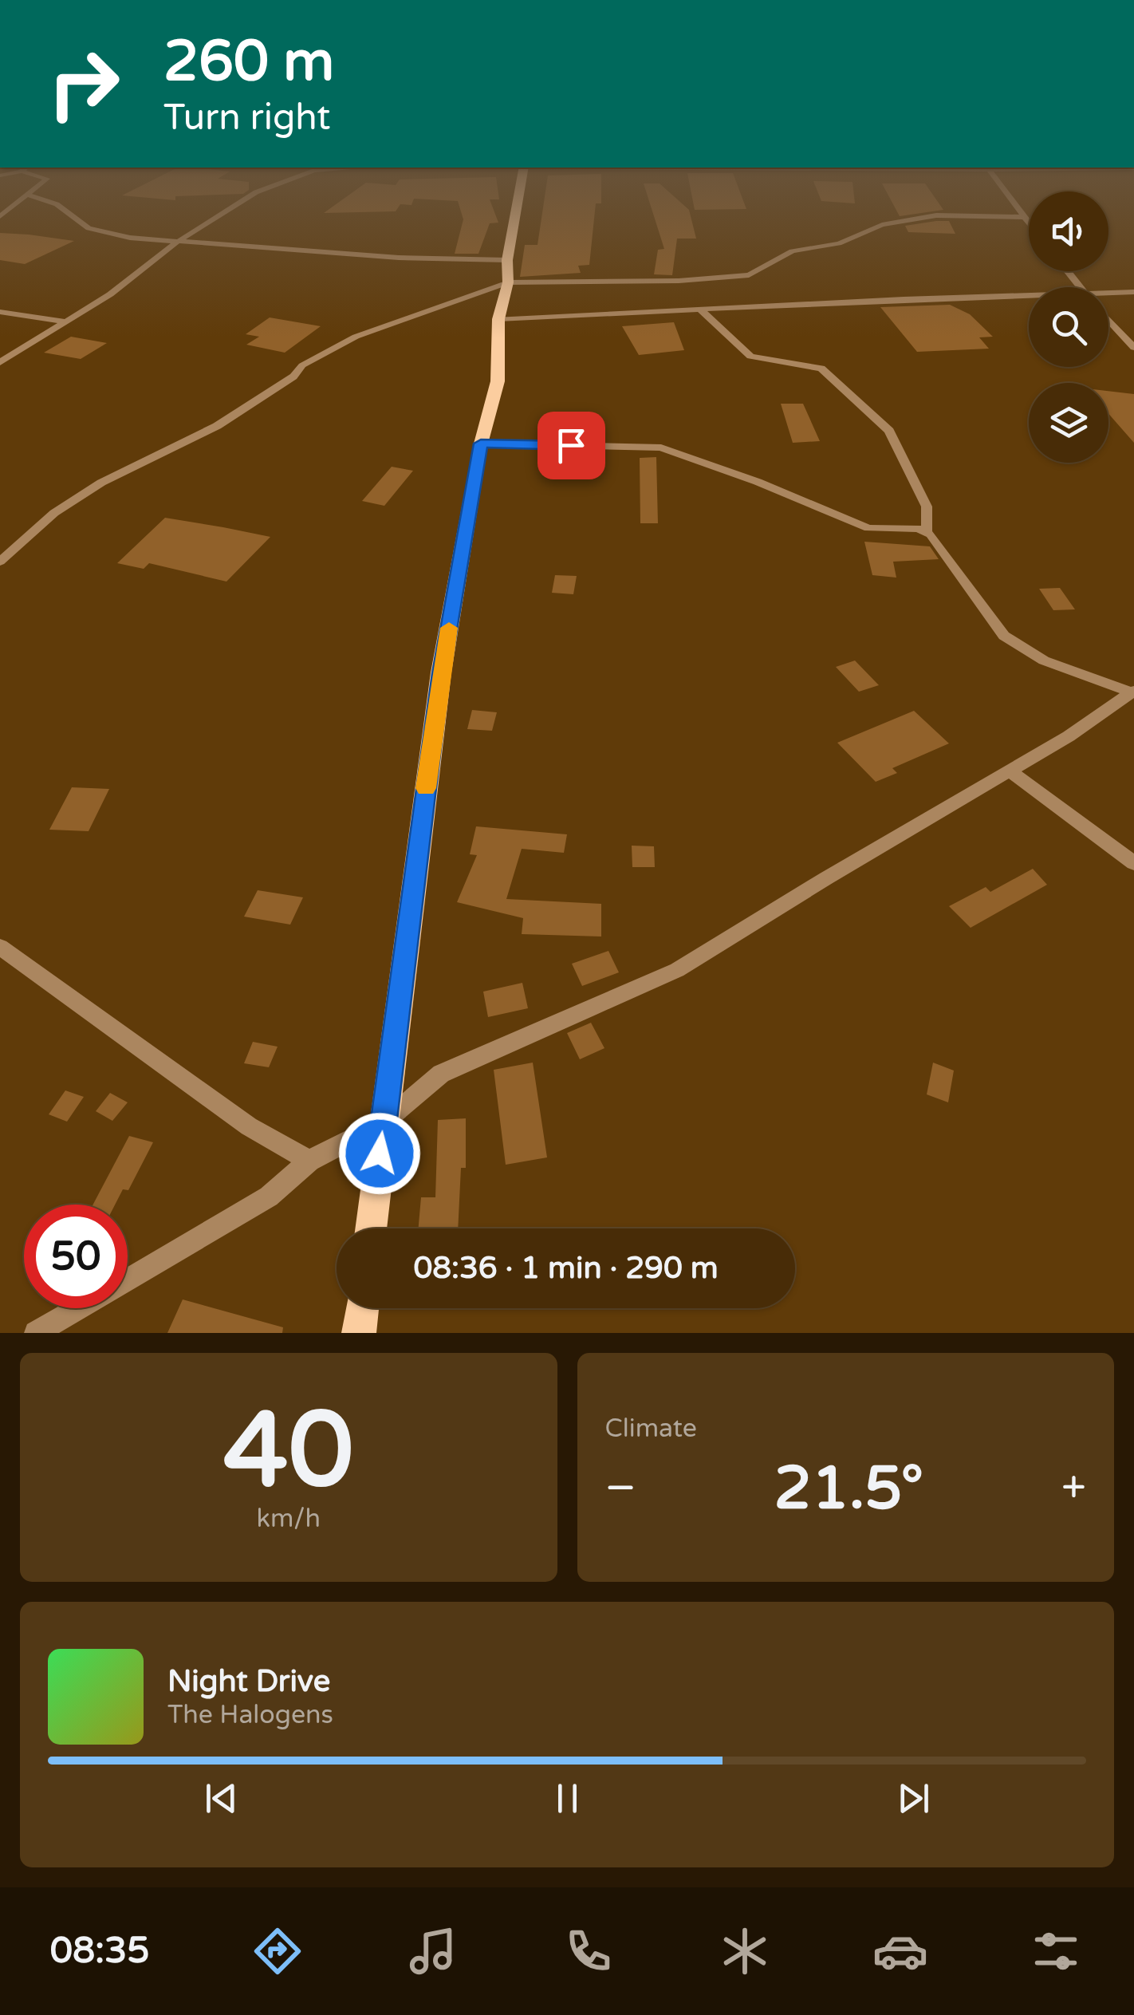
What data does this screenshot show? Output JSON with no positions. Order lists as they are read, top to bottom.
{
  "page": {
    "turn": ["260 m", "Turn right"],
    "limit": "50",
    "trip": "08:36 · 1 min · 290 m",
    "tile": [
      ["40", "km/h"],
      "Climate"
    ],
    "heat": ["−", "21.5°", "+"],
    "song": ["Night Drive", "The Halogens"],
    "tabs": "08:35"
  }
}
